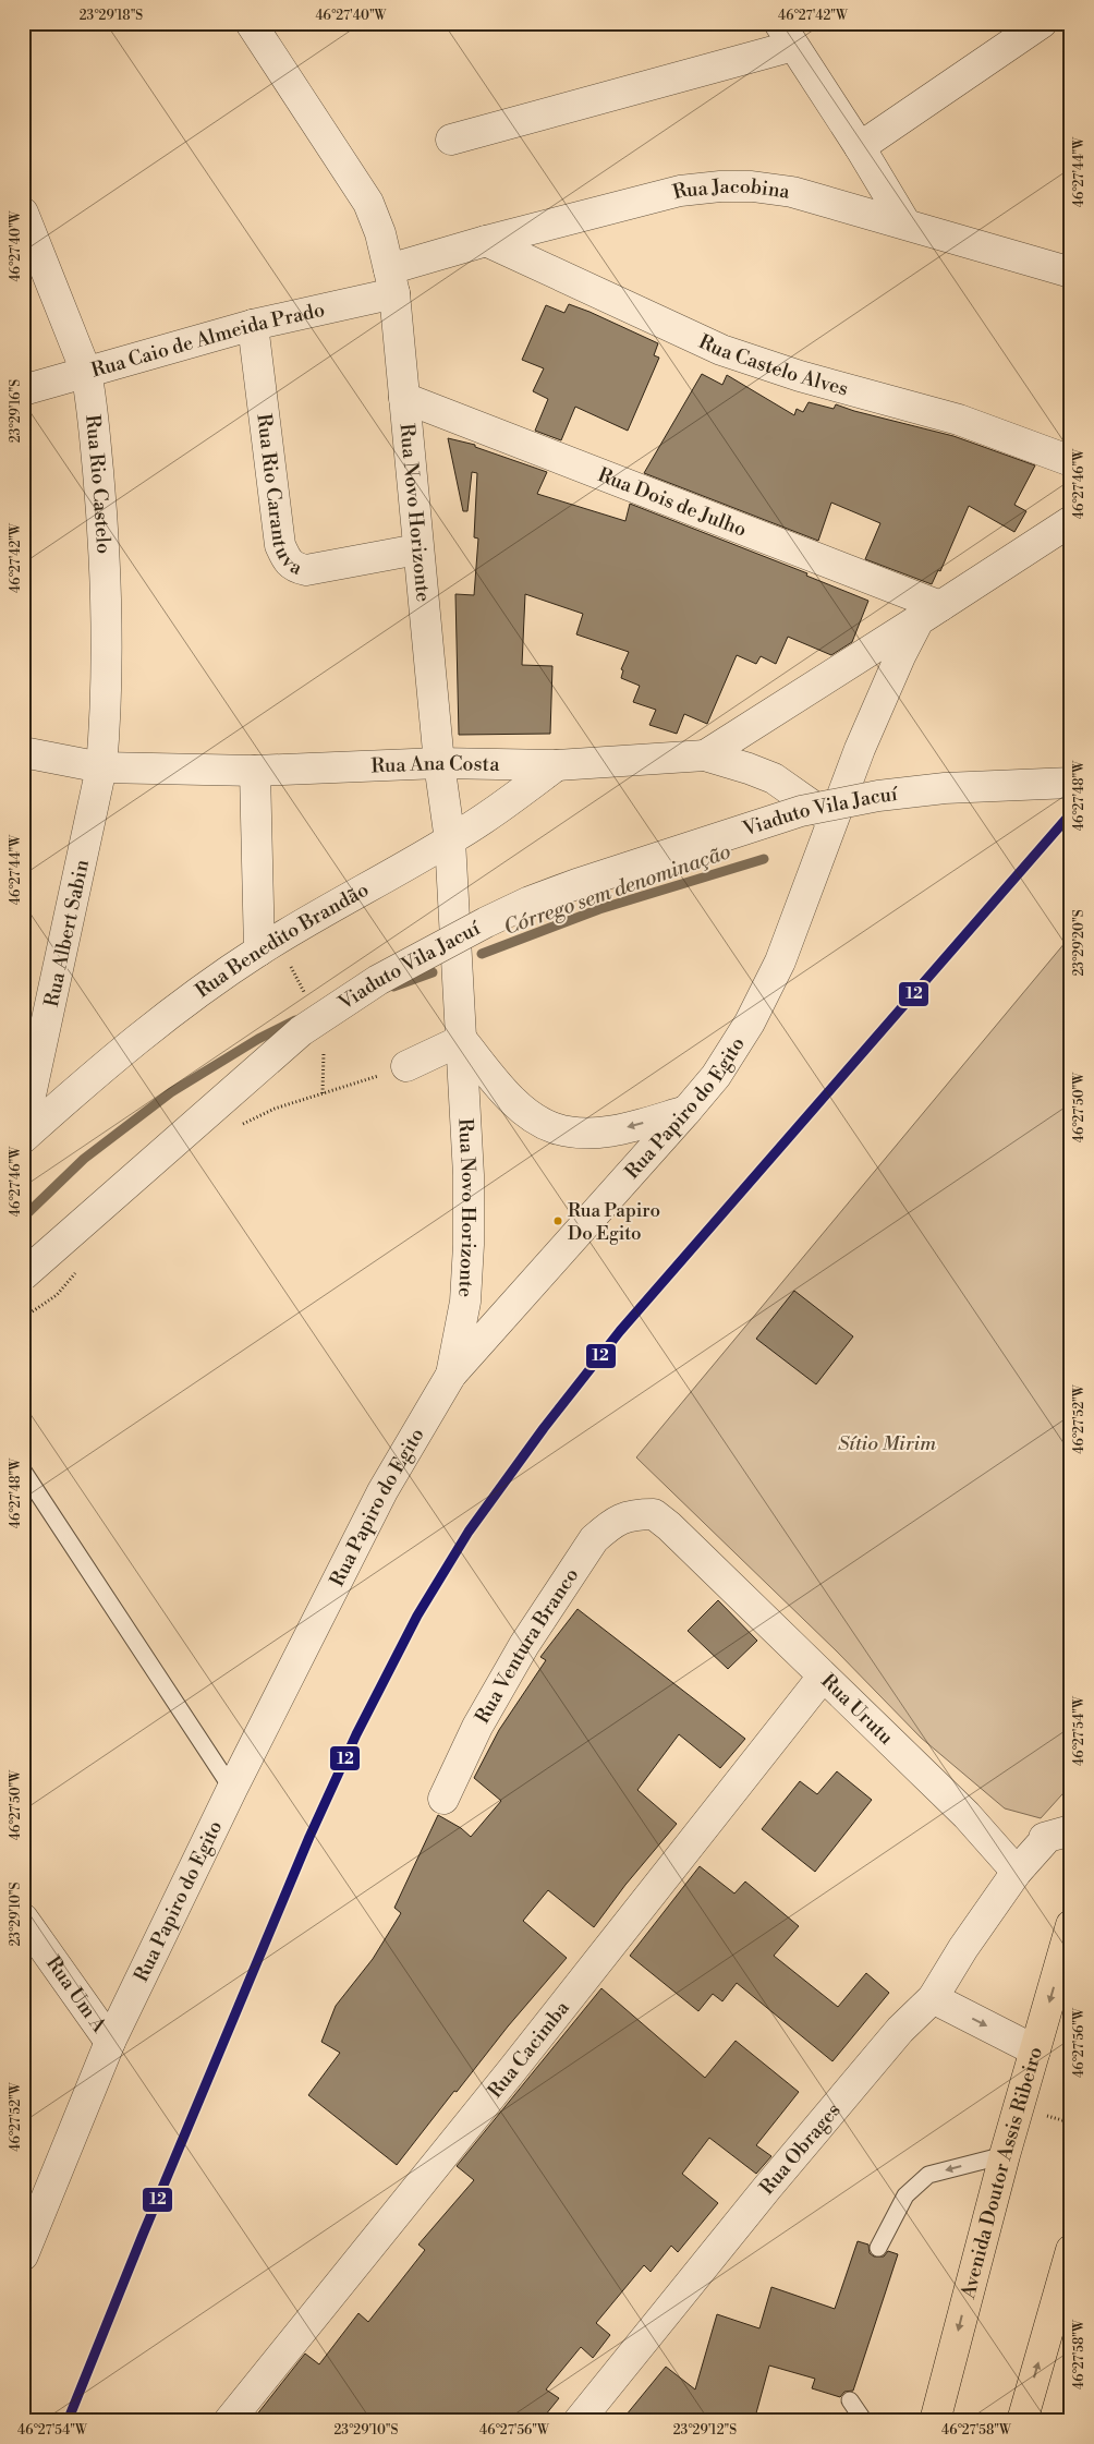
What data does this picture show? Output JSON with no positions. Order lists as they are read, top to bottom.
{
  "streets": {
    "main road": ["Avenida Doutor Assis Ribeiro"],
    "street": [
      "Rua Jacobina",
      "Rua Caio de Almeida Prado",
      "Rua Castelo Alves",
      "Rua Rio Castelo",
      "Rua Rio Carantuva",
      "Rua Dois de Julho",
      "Rua Novo Horizonte",
      "Rua Ana Costa",
      "Viaduto Vila Jacuí",
      "Rua Albert Sabin",
      "Rua Benedito Brandão",
      "Rua Papiro do Egito",
      "Rua Ventura Branco",
      "Rua Urutu",
      "Rua Um A",
      "Rua Cacimba",
      "Rua Obrages"
    ]
  },
  "crossings": [
    ["Rua Jacobina", "Rua Caio de Almeida Prado"],
    ["Rua Jacobina", "Rua Castelo Alves"],
    ["Rua Jacobina", "Rua Novo Horizonte"],
    ["Rua Caio de Almeida Prado", "Rua Rio Castelo"],
    ["Rua Caio de Almeida Prado", "Rua Rio Carantuva"],
    ["Rua Caio de Almeida Prado", "Rua Novo Horizonte"],
    ["Rua Rio Castelo", "Rua Ana Costa"],
    ["Rua Rio Castelo", "Rua Albert Sabin"],
    ["Rua Rio Carantuva", "Rua Novo Horizonte"],
    ["Rua Dois de Julho", "Rua Novo Horizonte"],
    ["Rua Dois de Julho", "Rua Papiro do Egito"],
    ["Rua Novo Horizonte", "Rua Ana Costa"],
    ["Rua Novo Horizonte", "Rua Benedito Brandão"],
    ["Rua Novo Horizonte", "Rua Papiro do Egito"],
    ["Rua Ana Costa", "Rua Albert Sabin"],
    ["Rua Ana Costa", "Rua Benedito Brandão"],
    ["Rua Ana Costa", "Rua Papiro do Egito"],
    ["Rua Papiro do Egito", "Rua Um A"],
    ["Rua Ventura Branco", "Rua Urutu"],
    ["Rua Urutu", "Rua Cacimba"],
    ["Rua Urutu", "Rua Obrages"]
  ],
  "water": ["Córrego sem denominação"],
  "parks": ["Sítio Mirim"],
  "places": ["Rua Papiro Do Egito"],
  "lines": ["transit line 12"],
  "coordinates": [
    "23°29'18\"S",
    "46°27'40\"W",
    "46°27'42\"W",
    "46°27'44\"W",
    "23°29'16\"S",
    "46°27'46\"W",
    "46°27'48\"W",
    "23°29'20\"S",
    "46°27'50\"W",
    "46°27'52\"W",
    "46°27'54\"W",
    "23°29'10\"S",
    "46°27'56\"W",
    "46°27'58\"W",
    "23°29'12\"S"
  ]
}
